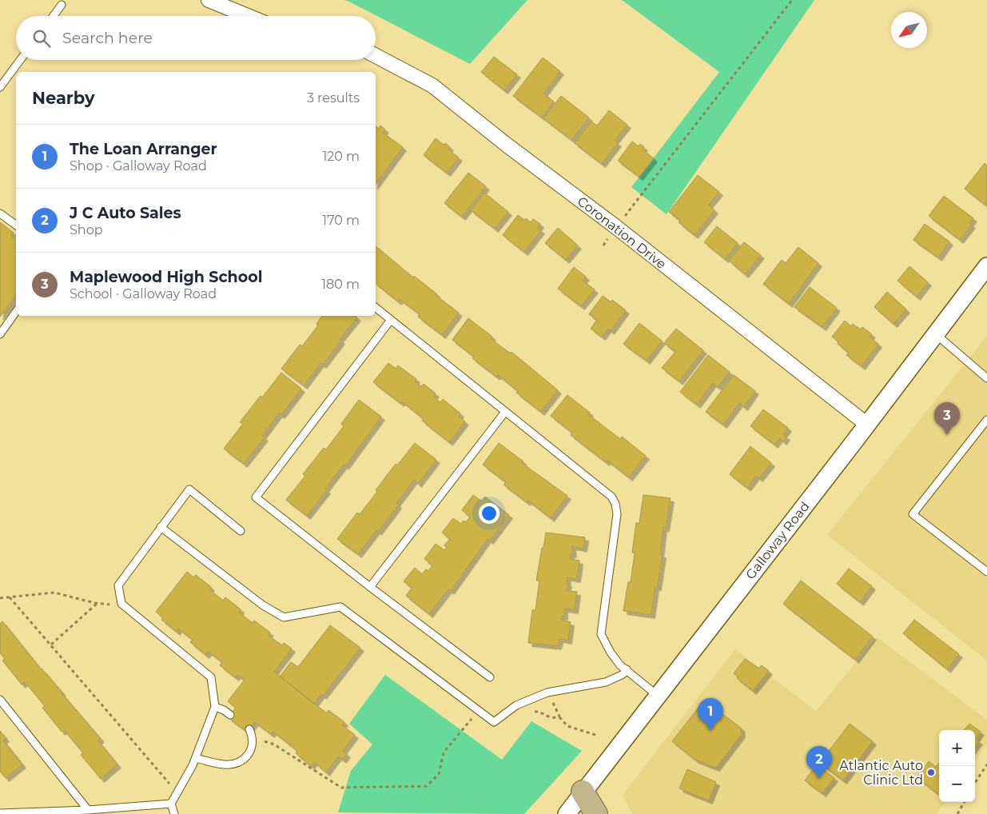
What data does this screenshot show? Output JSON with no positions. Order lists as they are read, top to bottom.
{
  "streets": {
    "street": ["Coronation Drive", "Galloway Road"]
  },
  "crossings": [
    ["Coronation Drive", "Galloway Road"]
  ],
  "places": ["Atlantic Auto Clinic Ltd"],
  "north": "bottom left",
  "page": {
    "search": "Search here",
    "heading": ["Nearby", "3 results"],
    "list": [
      {
        "mark": "1",
        "name": "The Loan Arranger",
        "note": "Shop · Galloway Road",
        "value": "120 m"
      },
      {
        "mark": "2",
        "name": "J C Auto Sales",
        "note": "Shop",
        "value": "170 m"
      },
      {
        "mark": "3",
        "name": "Maplewood High School",
        "note": "School · Galloway Road",
        "value": "180 m"
      }
    ],
    "pins": ["3", "1", "2"],
    "map_buttons": ["+", "−"]
  }
}
